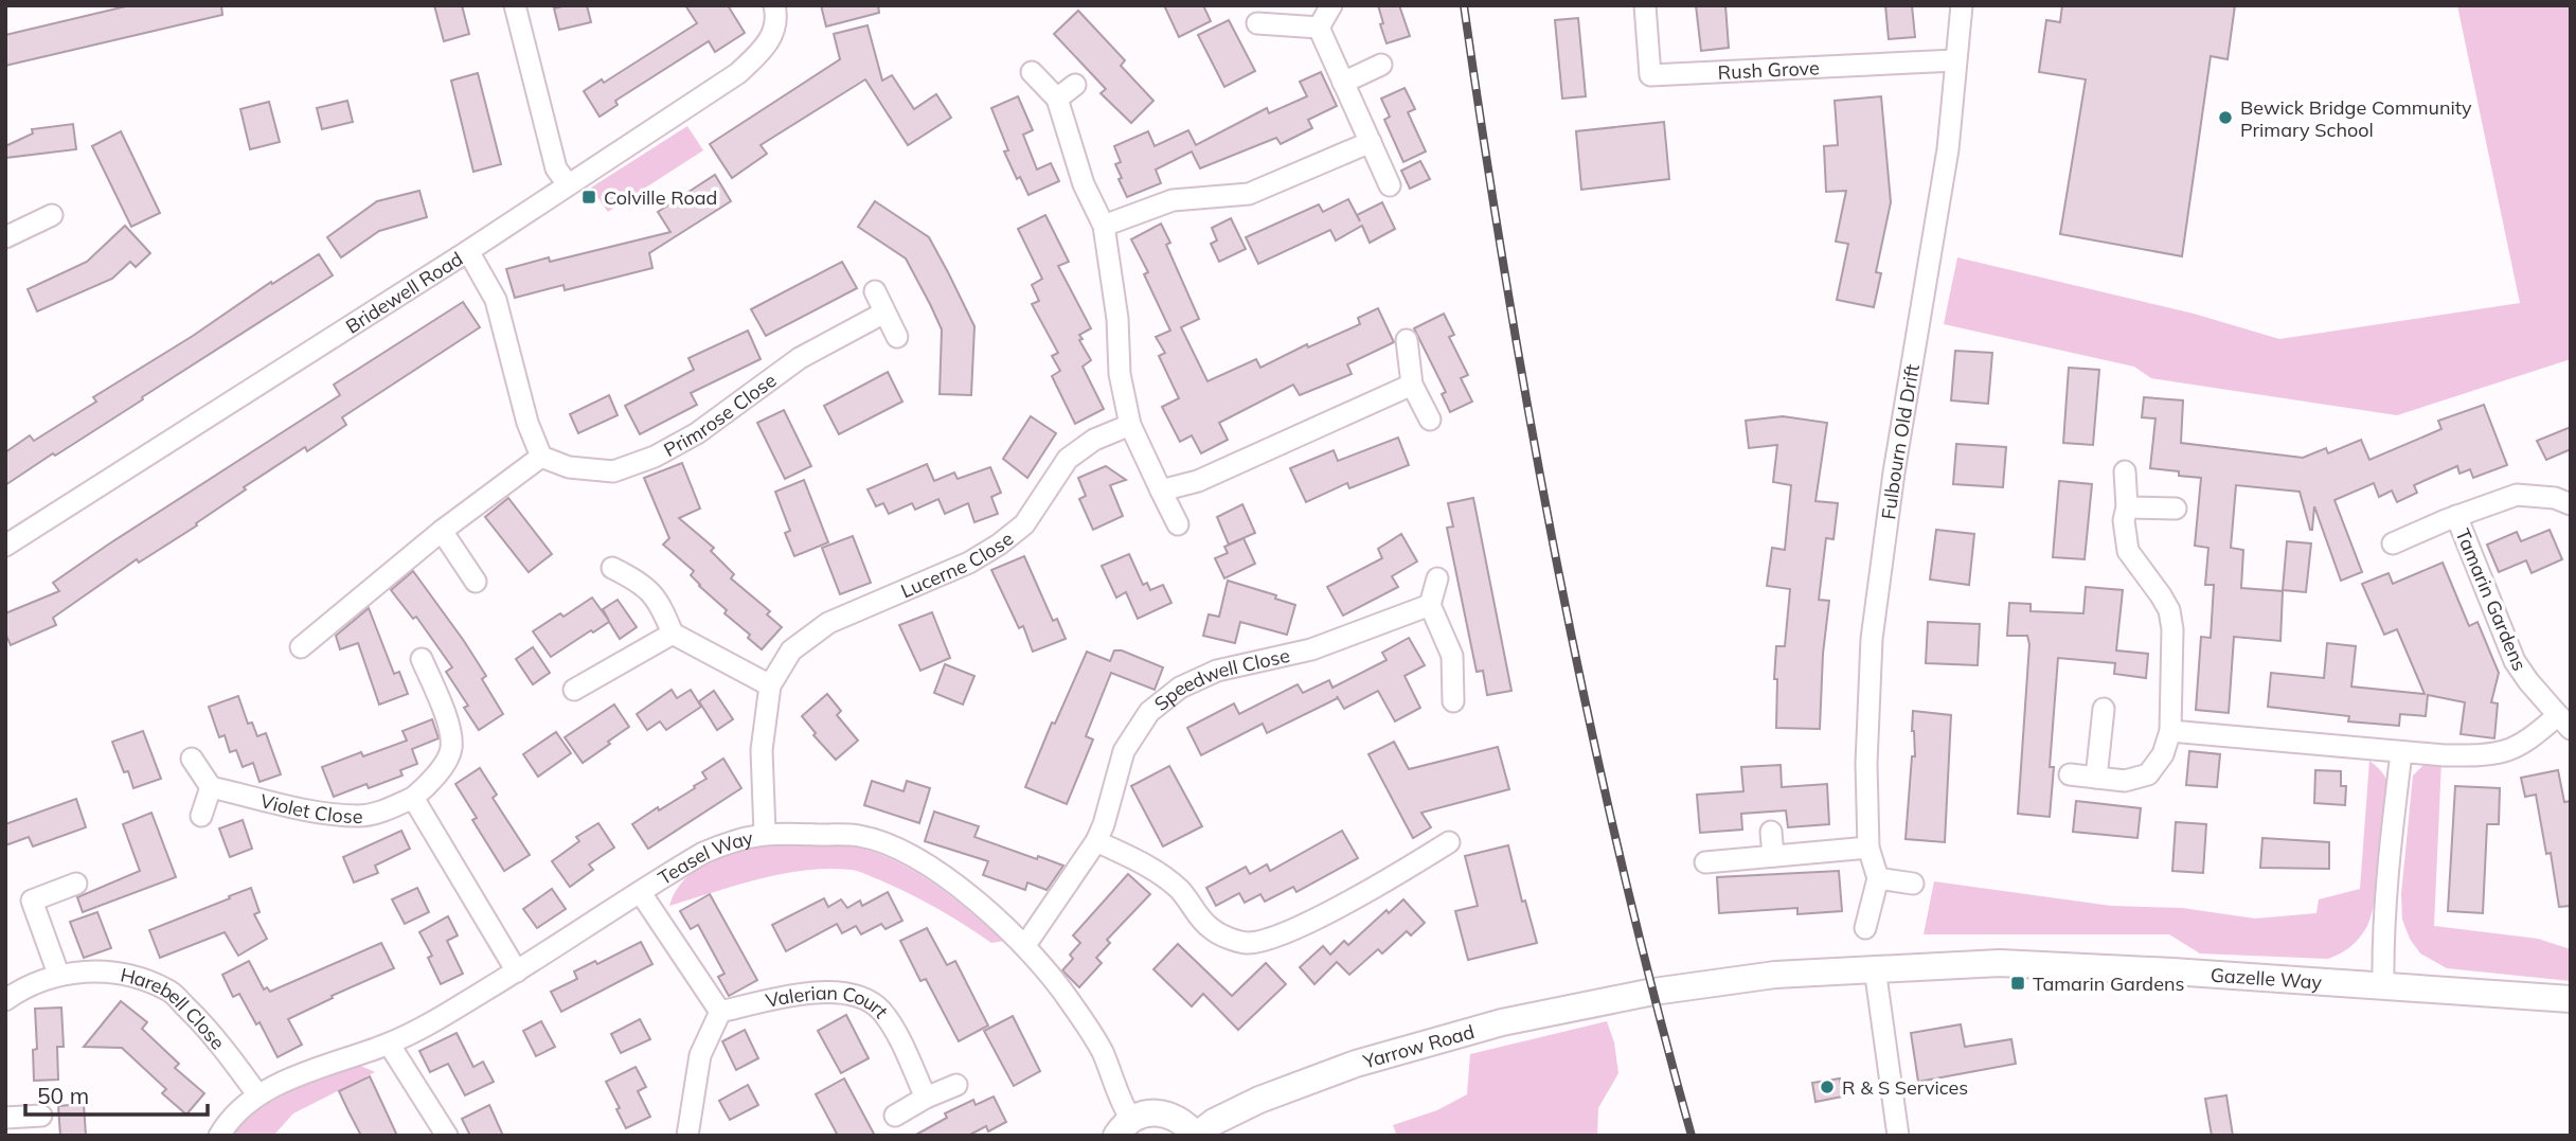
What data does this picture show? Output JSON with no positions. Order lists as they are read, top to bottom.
{
  "streets": {
    "street": [
      "Rush Grove",
      "Bridewell Road",
      "Primrose Close",
      "Fulbourn Old Drift",
      "Lucerne Close",
      "Tamarin Gardens",
      "Speedwell Close",
      "Violet Close",
      "Teasel Way",
      "Gazelle Way",
      "Harebell Close",
      "Valerian Court",
      "Yarrow Road"
    ]
  },
  "crossings": [
    ["Rush Grove", "Fulbourn Old Drift"],
    ["Lucerne Close", "Teasel Way"],
    ["Speedwell Close", "Teasel Way"],
    ["Teasel Way", "Harebell Close"],
    ["Teasel Way", "Yarrow Road"],
    ["Gazelle Way", "Yarrow Road"]
  ],
  "places": {
    "other": ["Bewick Bridge Community Primary School", "R & S Services"],
    "transit": ["Colville Road", "Tamarin Gardens"]
  },
  "scale_bar": "50 m"
}
